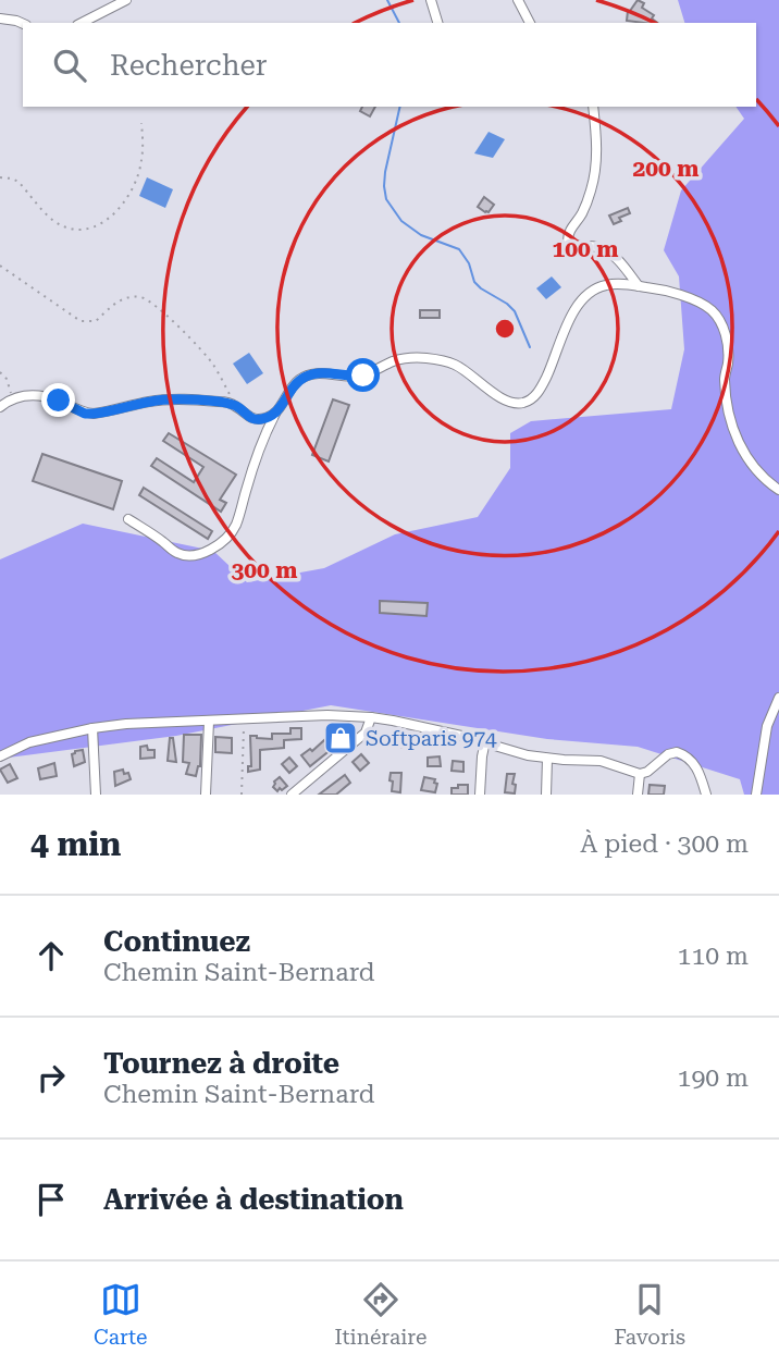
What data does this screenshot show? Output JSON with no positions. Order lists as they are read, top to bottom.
{
  "places": {
    "shop": ["Softparis 974"]
  },
  "page": {
    "search": "Rechercher",
    "heading": ["4 min", "À pied · 300 m"],
    "list": [
      ["Continuez", "Chemin Saint-Bernard", "110 m"],
      ["Tournez à droite", "Chemin Saint-Bernard", "190 m"],
      "Arrivée à destination"
    ],
    "nav": ["Carte", "Itinéraire", "Favoris"]
  },
  "rings": ["200 m", "100 m", "300 m"]
}
